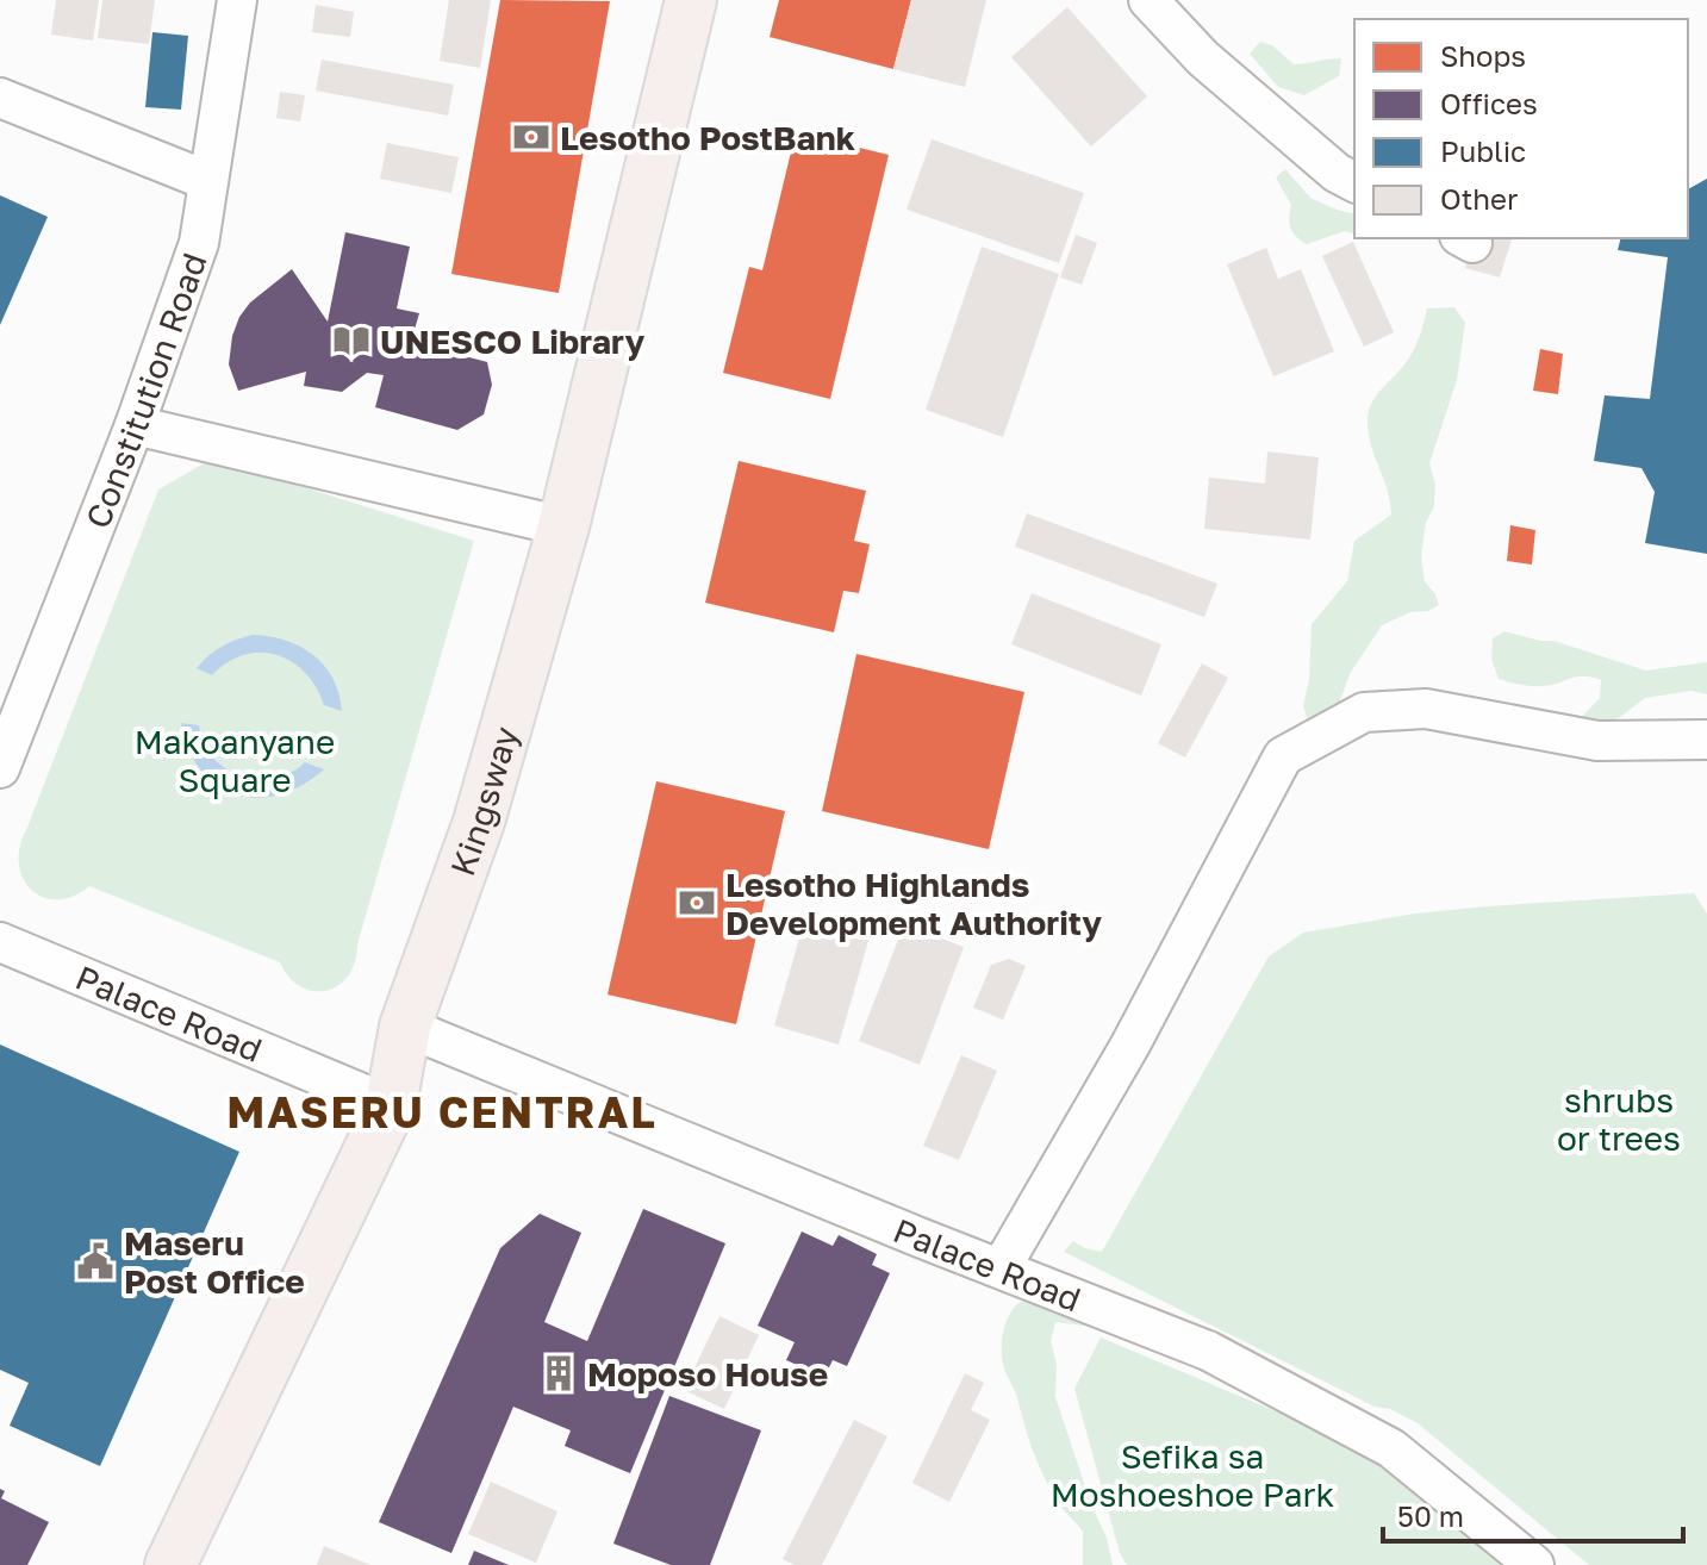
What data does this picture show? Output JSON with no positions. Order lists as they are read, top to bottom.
{
  "streets": {
    "main road": ["Kingsway"],
    "street": ["Constitution Road", "Palace Road"]
  },
  "crossings": [
    ["Kingsway", "Palace Road"]
  ],
  "districts": ["MASERU CENTRAL"],
  "parks": ["Makoanyane Square", "shrubs or trees", "Sefika sa Moshoeshoe Park"],
  "places": {
    "bank": ["Lesotho PostBank", "Lesotho Highlands Development Authority"],
    "library": ["UNESCO Library"],
    "public building": ["Maseru Post Office"],
    "building": ["Moposo House"]
  },
  "legend": [
    "Shops",
    "Offices",
    "Public",
    "Other"
  ],
  "scale_bar": "50 m"
}
